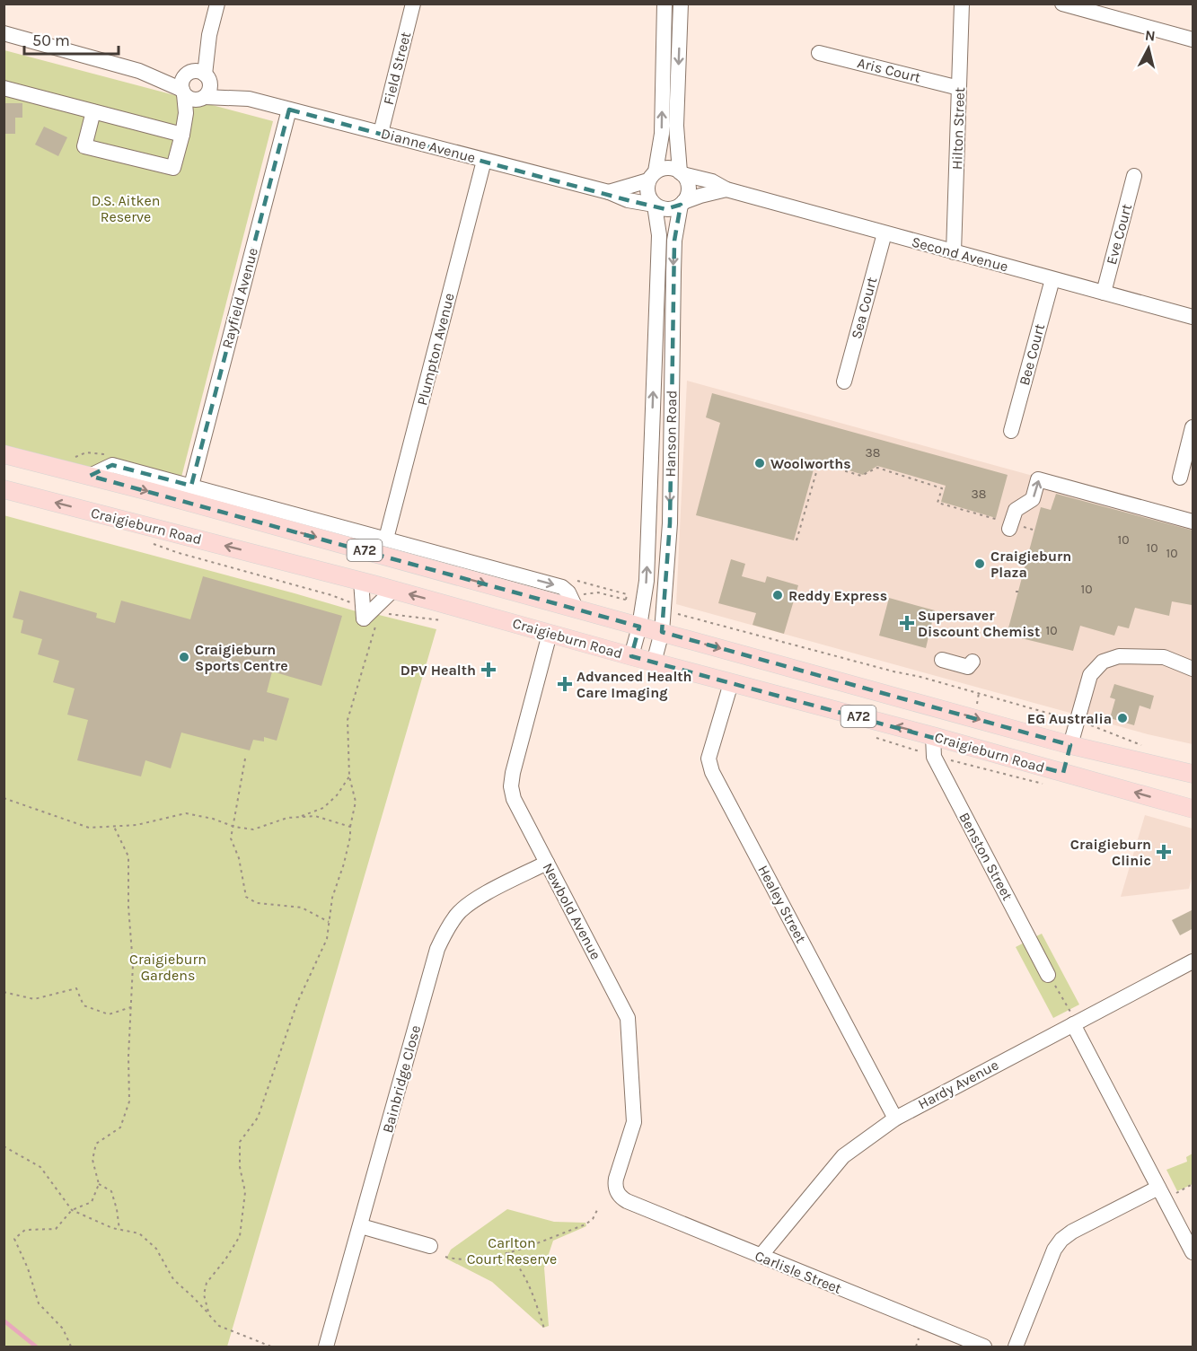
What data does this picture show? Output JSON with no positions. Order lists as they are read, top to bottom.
{
  "streets": {
    "main road": ["Craigieburn Road", "A72"],
    "street": [
      "Field Street",
      "Aris Court",
      "Hilton Street",
      "Dianne Avenue",
      "Eve Court",
      "Second Avenue",
      "Rayfield Avenue",
      "Sea Court",
      "Plumpton Avenue",
      "Bee Court",
      "Hanson Road",
      "Benston Street",
      "Healey Street",
      "Newbold Avenue",
      "Bainbridge Close",
      "Hardy Avenue",
      "Carlisle Street"
    ]
  },
  "crossings": [
    ["Field Street", "Dianne Avenue"],
    ["Aris Court", "Hilton Street"],
    ["Hilton Street", "Second Avenue"],
    ["Dianne Avenue", "Second Avenue"],
    ["Dianne Avenue", "Rayfield Avenue"],
    ["Dianne Avenue", "Plumpton Avenue"],
    ["Dianne Avenue", "Hanson Road"],
    ["Eve Court", "Second Avenue"],
    ["Second Avenue", "Sea Court"],
    ["Second Avenue", "Bee Court"],
    ["Second Avenue", "Hanson Road"],
    ["Rayfield Avenue", "Craigieburn Road"],
    ["Plumpton Avenue", "Craigieburn Road"],
    ["Hanson Road", "Craigieburn Road"],
    ["Craigieburn Road", "Benston Street"],
    ["Craigieburn Road", "Healey Street"],
    ["Craigieburn Road", "Newbold Avenue"],
    ["Healey Street", "Hardy Avenue"],
    ["Newbold Avenue", "Bainbridge Close"],
    ["Newbold Avenue", "Carlisle Street"],
    ["Hardy Avenue", "Carlisle Street"]
  ],
  "parks": ["D.S. Aitken Reserve", "Craigieburn Gardens", "Carlton Court Reserve"],
  "places": {
    "other": [
      "Woolworths",
      "Craigieburn Plaza",
      "Reddy Express",
      "Craigieburn Sports Centre",
      "EG Australia"
    ],
    "health": [
      "Supersaver Discount Chemist",
      "DPV Health",
      "Advanced Health Care Imaging",
      "Craigieburn Clinic"
    ]
  },
  "house_numbers": [
    "38",
    "38",
    "10",
    "10",
    "10",
    "10",
    "10"
  ],
  "scale_bar": "50 m",
  "north": "top"
}
